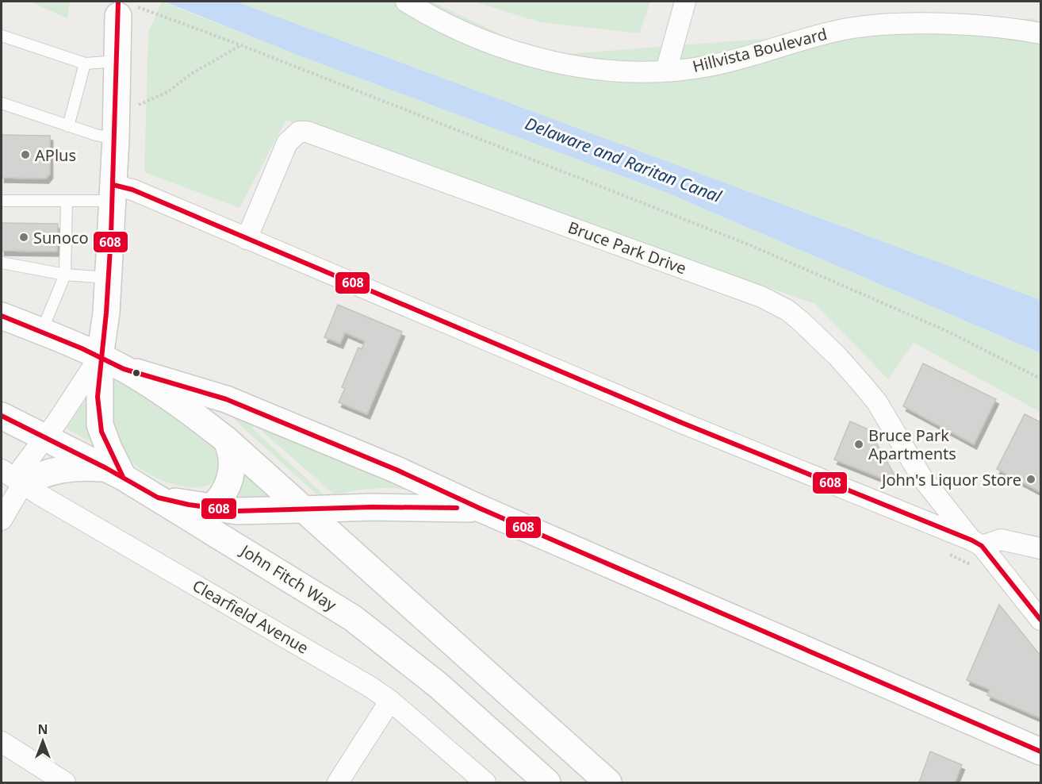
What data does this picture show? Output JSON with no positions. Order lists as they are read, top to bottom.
{
  "streets": {
    "main road": ["John Fitch Way"],
    "street": ["Hillvista Boulevard", "Bruce Park Drive", "Clearfield Avenue"]
  },
  "water": ["Delaware and Raritan Canal"],
  "places": [
    "APlus",
    "Sunoco",
    "Bruce Park Apartments",
    "John's Liquor Store"
  ],
  "lines": ["transit line 608"],
  "north": "top"
}
